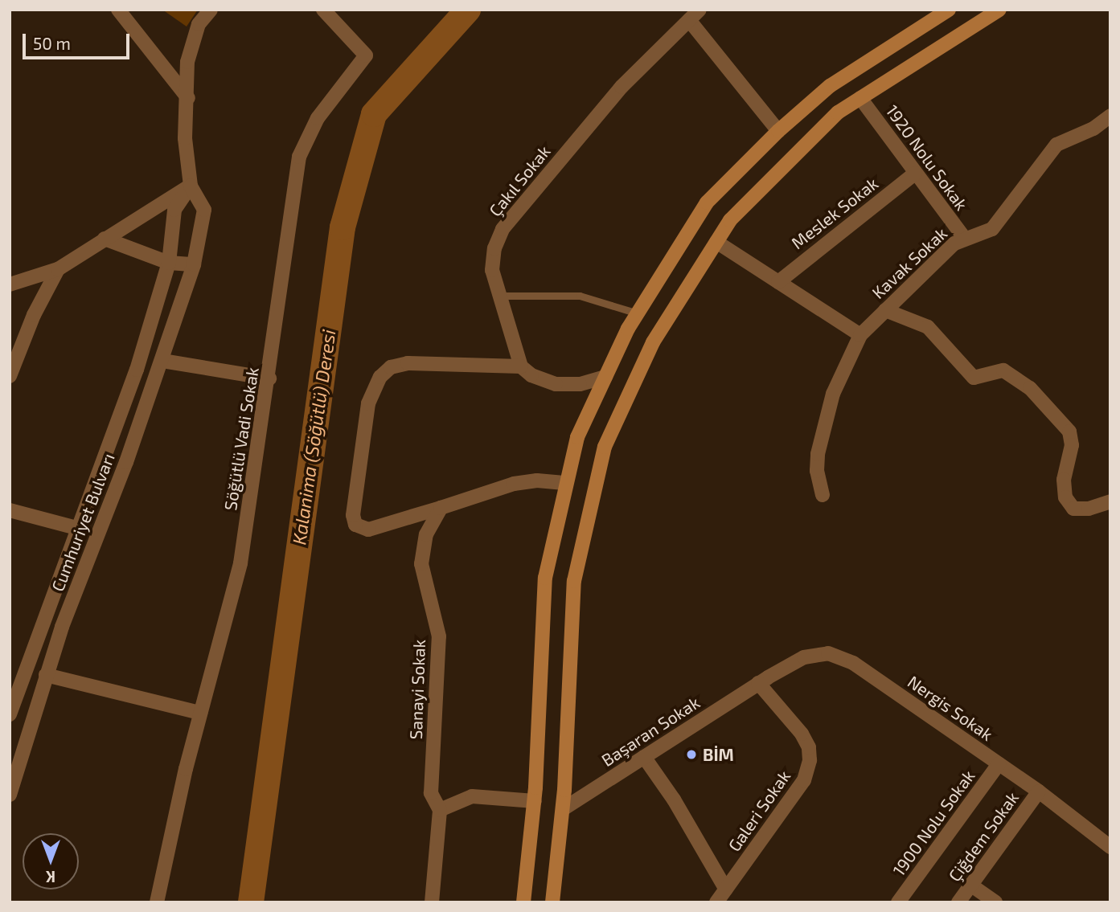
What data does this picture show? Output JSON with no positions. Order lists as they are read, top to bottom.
{
  "streets": {
    "street": [
      "1920 Nolu Sokak",
      "Çakıl Sokak",
      "Meslek Sokak",
      "Kavak Sokak",
      "Söğütlü Vadi Sokak",
      "Cumhuriyet Bulvarı",
      "Sanayi Sokak",
      "Nergis Sokak",
      "Başaran Sokak",
      "Galeri Sokak",
      "1900 Nolu Sokak",
      "Çiğdem Sokak"
    ]
  },
  "crossings": [
    ["1920 Nolu Sokak", "Meslek Sokak"],
    ["1920 Nolu Sokak", "Kavak Sokak"],
    ["Nergis Sokak", "Başaran Sokak"],
    ["Nergis Sokak", "Galeri Sokak"],
    ["Nergis Sokak", "1900 Nolu Sokak"],
    ["Nergis Sokak", "Çiğdem Sokak"],
    ["Başaran Sokak", "Galeri Sokak"]
  ],
  "water": ["Kalanima (Söğütlü) Deresi"],
  "places": ["BİM"],
  "scale_bar": "50 m",
  "north": "bottom"
}
